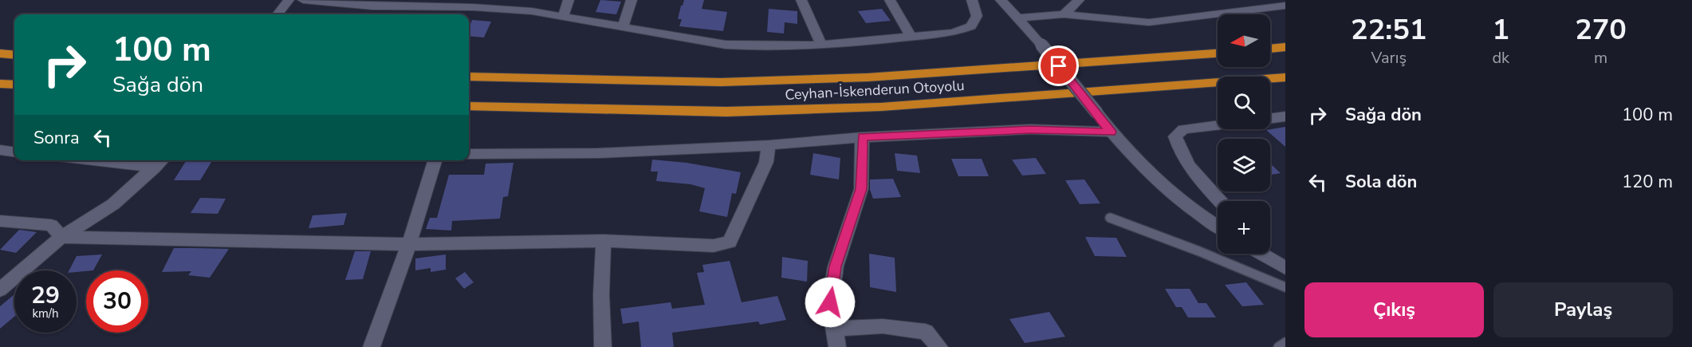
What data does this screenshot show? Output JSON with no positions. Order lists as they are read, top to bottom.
{
  "streets": {
    "highway": ["Ceyhan-İskenderun Otoyolu"]
  },
  "north": "left",
  "page": {
    "eta": [
      "22:51",
      "Varış",
      "1",
      "dk",
      "270",
      "m"
    ],
    "map_buttons": "+",
    "turn": ["100 m", "Sağa dön"],
    "list": [
      {
        "name": "Sağa dön",
        "value": "100 m"
      },
      {
        "name": "Sola dön",
        "value": "120 m"
      }
    ],
    "then": "Sonra",
    "speed": "29 km/h",
    "limit": "30",
    "buttons": ["Çıkış", "Paylaş"]
  }
}
